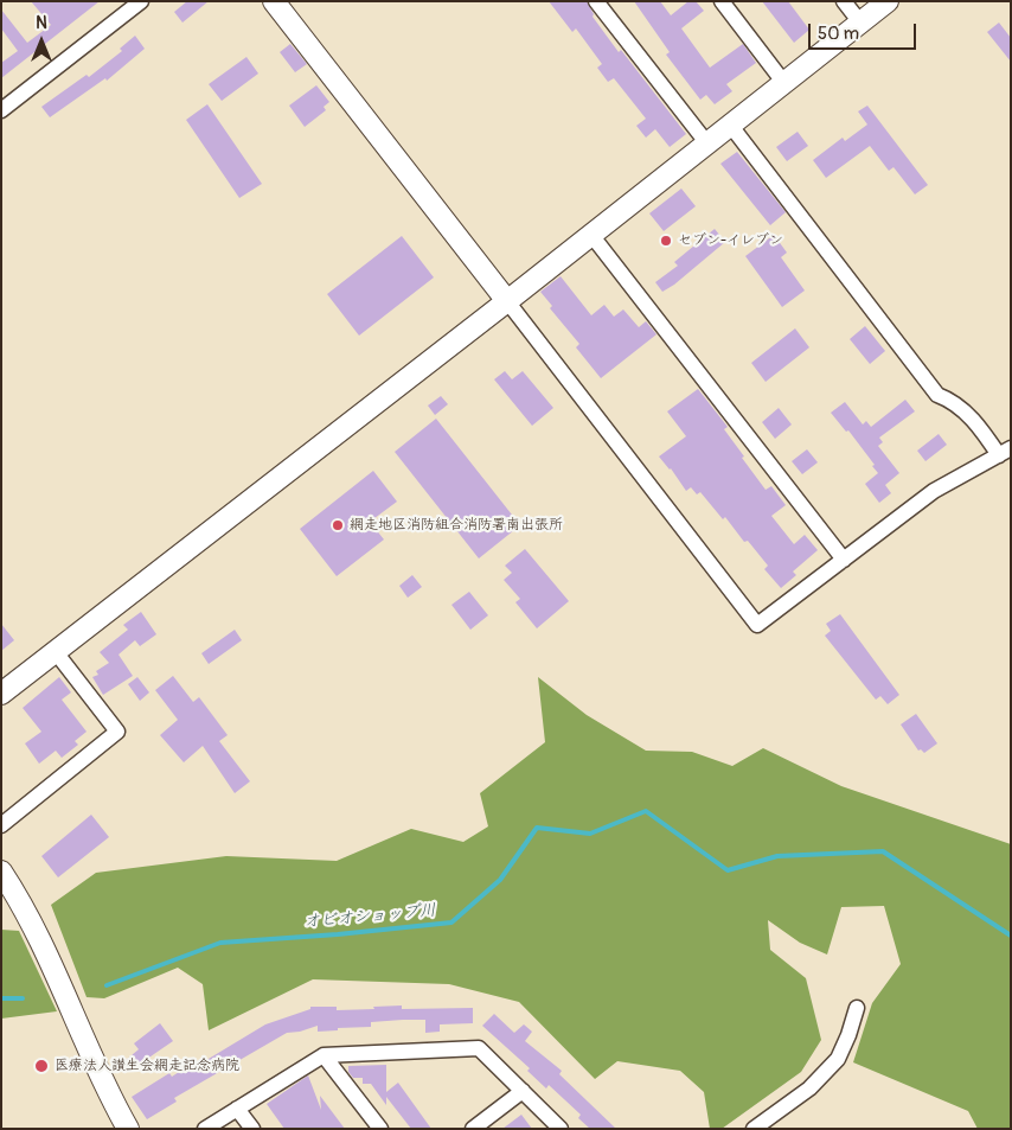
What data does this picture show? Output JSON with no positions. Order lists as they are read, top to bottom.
{
  "water": ["オビオショップ川"],
  "places": ["セブン-イレブン", "網走地区消防組合消防署南出張所", "医療法人讃生会網走記念病院"],
  "scale_bar": "50 m",
  "north": "top"
}
